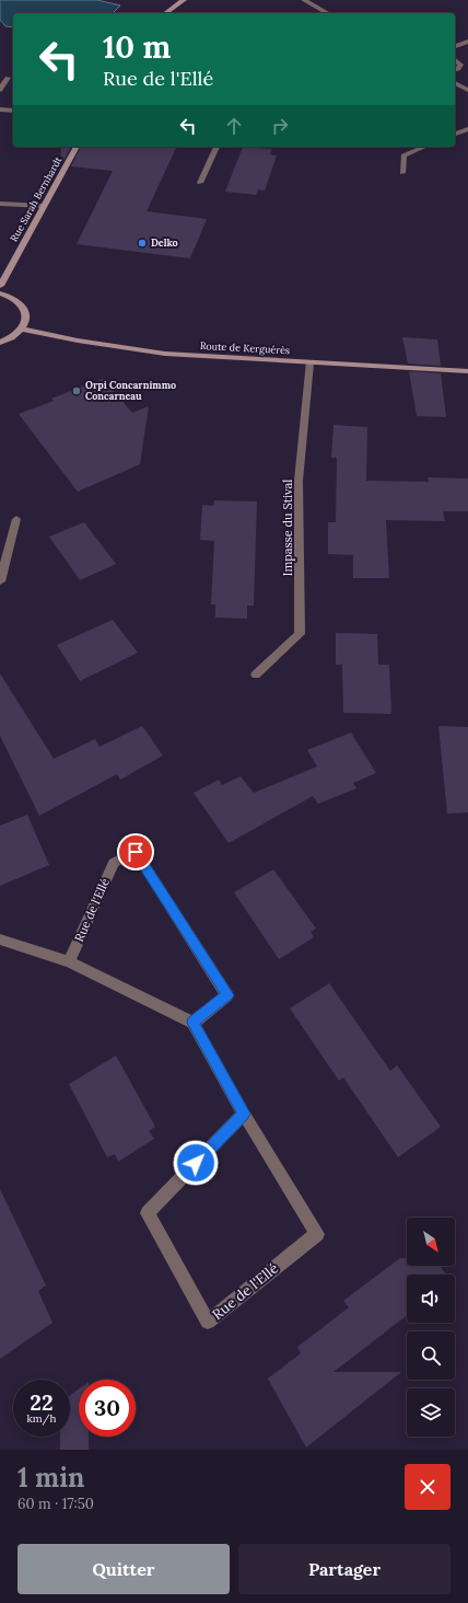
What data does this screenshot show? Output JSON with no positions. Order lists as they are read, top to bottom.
{
  "streets": {
    "street": [
      "Rue Sarah Bernhardt",
      "Route de Kerguérès",
      "Impasse du Stival",
      "Rue de l'Ellé"
    ]
  },
  "crossings": [
    ["Route de Kerguérès", "Impasse du Stival"]
  ],
  "places": ["Delko", "Orpi Concarnimmo Concarneau"],
  "north": "bottom right",
  "page": {
    "turn": ["10 m", "Rue de l'Ellé"],
    "speed": "22 km/h",
    "limit": "30",
    "heading": ["1 min", "60 m · 17:50"],
    "buttons": ["Quitter", "Partager"]
  }
}
